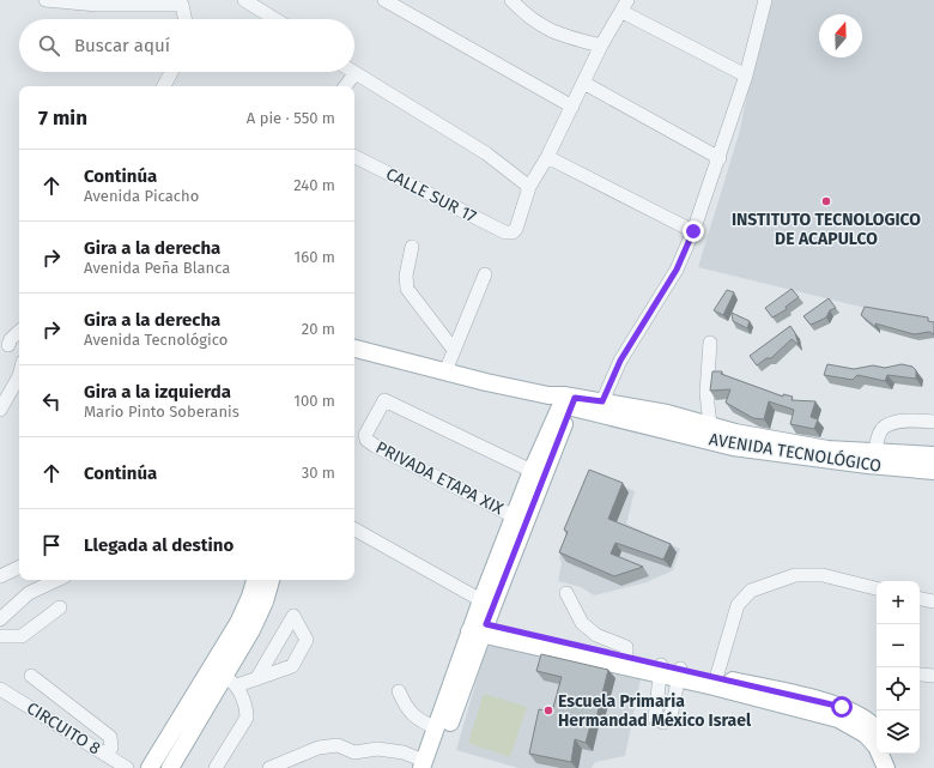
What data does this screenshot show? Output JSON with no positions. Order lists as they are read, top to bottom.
{
  "streets": {
    "main road": ["AVENIDA TECNOLÓGICO"],
    "street": ["CALLE SUR 17", "PRIVADA ETAPA XIX", "CIRCUITO 8"]
  },
  "places": ["INSTITUTO TECNOLOGICO DE ACAPULCO", "Escuela Primaria Hermandad México Israel"],
  "north": "top",
  "page": {
    "search": "Buscar aquí",
    "heading": ["7 min", "A pie · 550 m"],
    "list": [
      ["Continúa", "Avenida Picacho", "240 m"],
      ["Gira a la derecha", "Avenida Peña Blanca", "160 m"],
      ["Gira a la derecha", "Avenida Tecnológico", "20 m"],
      ["Gira a la izquierda", "Mario Pinto Soberanis", "100 m"],
      ["Continúa", "30 m"],
      "Llegada al destino"
    ],
    "map_buttons": ["+", "−"]
  }
}
